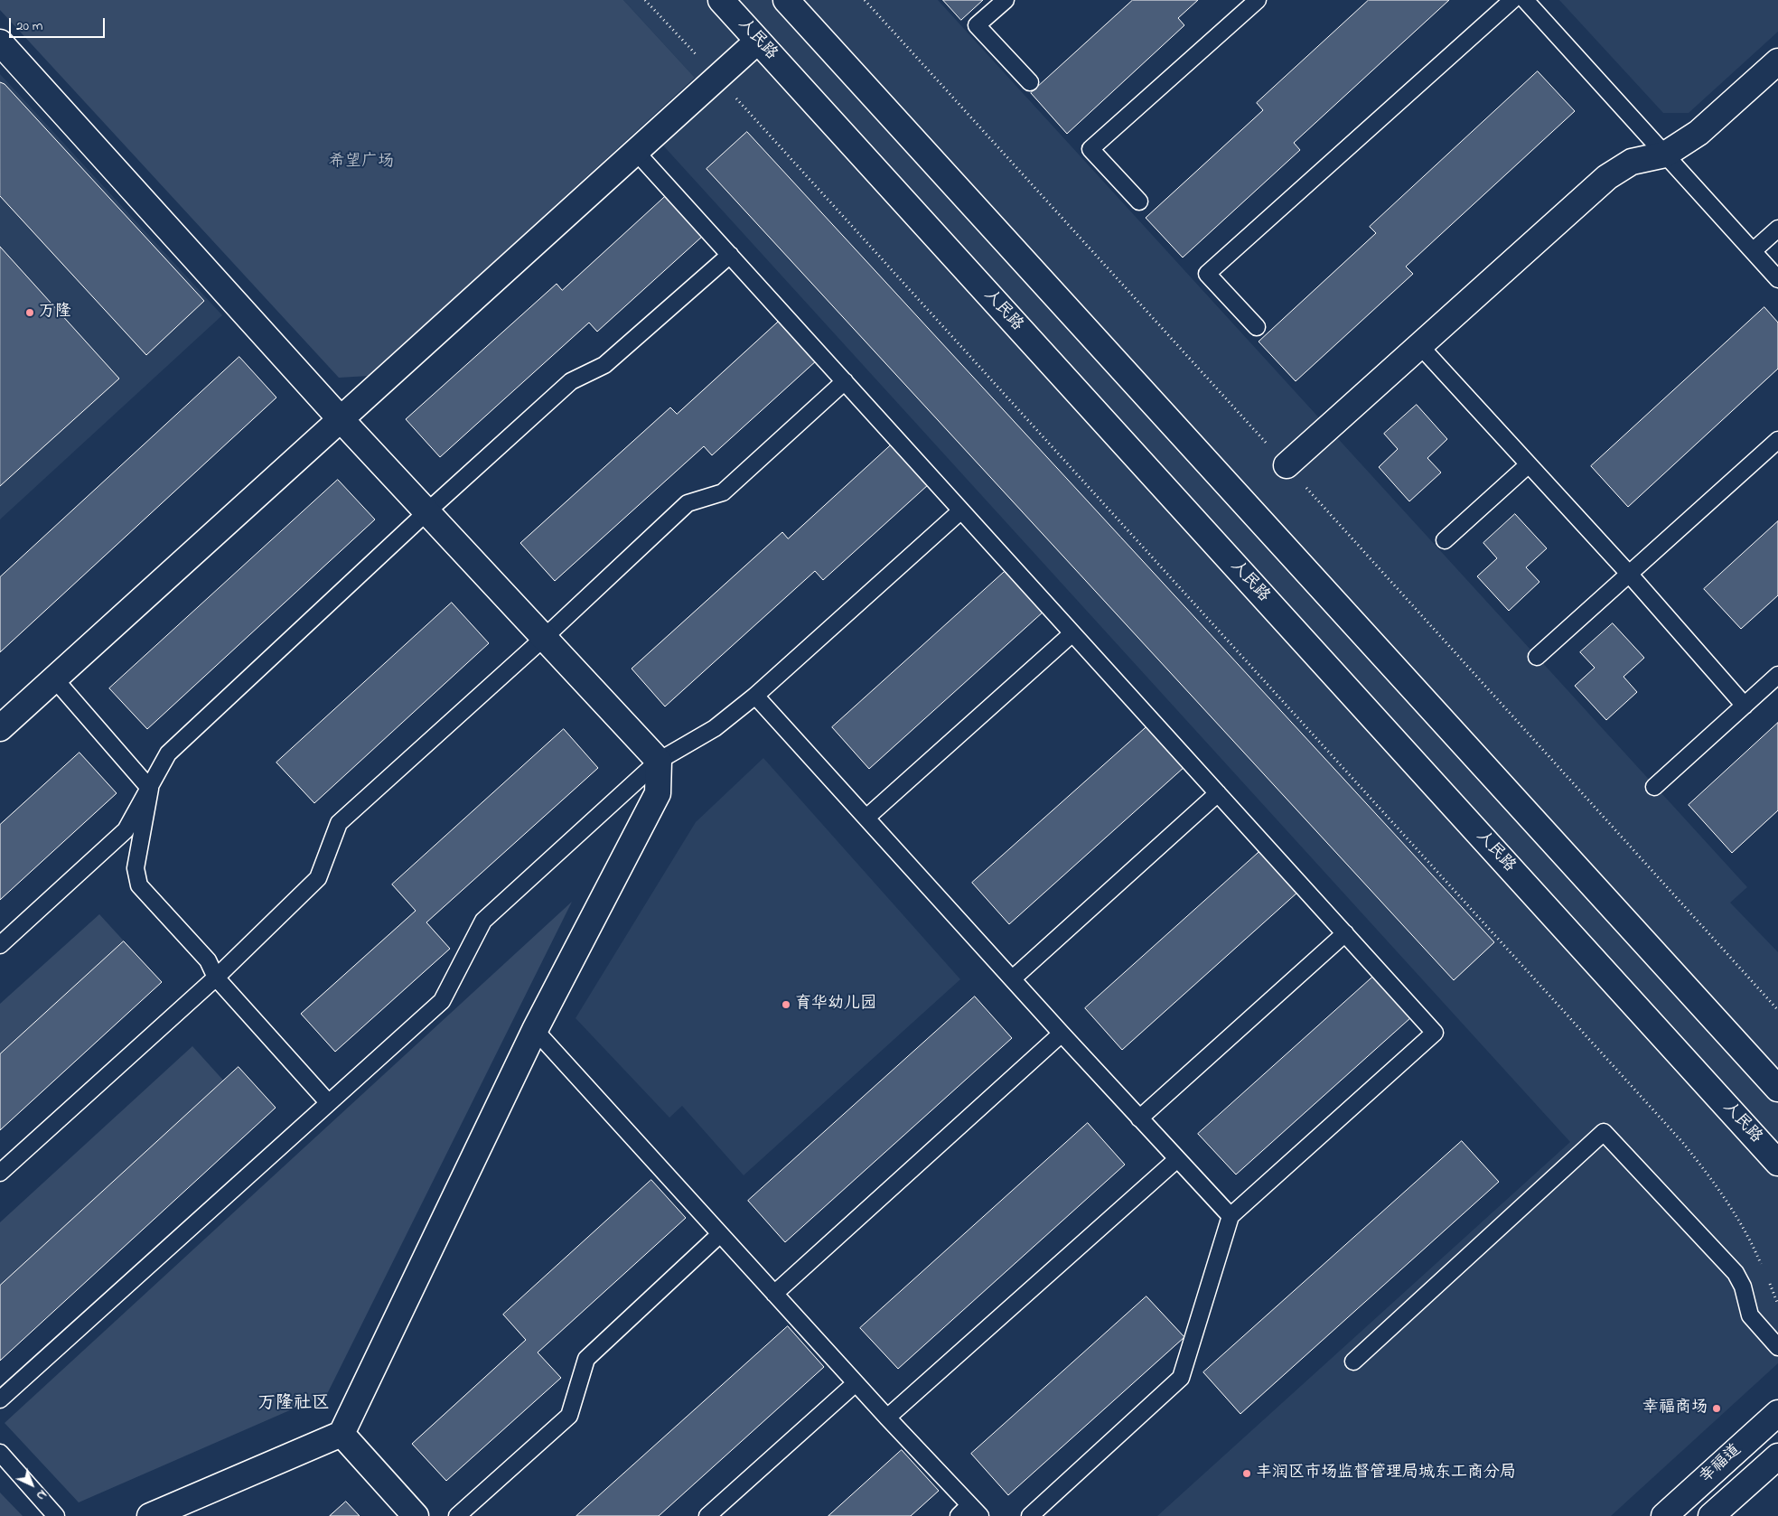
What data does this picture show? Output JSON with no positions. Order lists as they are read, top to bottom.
{
  "streets": {
    "street": ["人民路", "幸福道"]
  },
  "districts": ["万隆社区"],
  "parks": ["希望广场"],
  "places": [
    "万隆",
    "育华幼儿园",
    "幸福商场",
    "丰润区市场监督管理局城东工商分局"
  ],
  "scale_bar": "20 m",
  "north": "bottom right"
}
